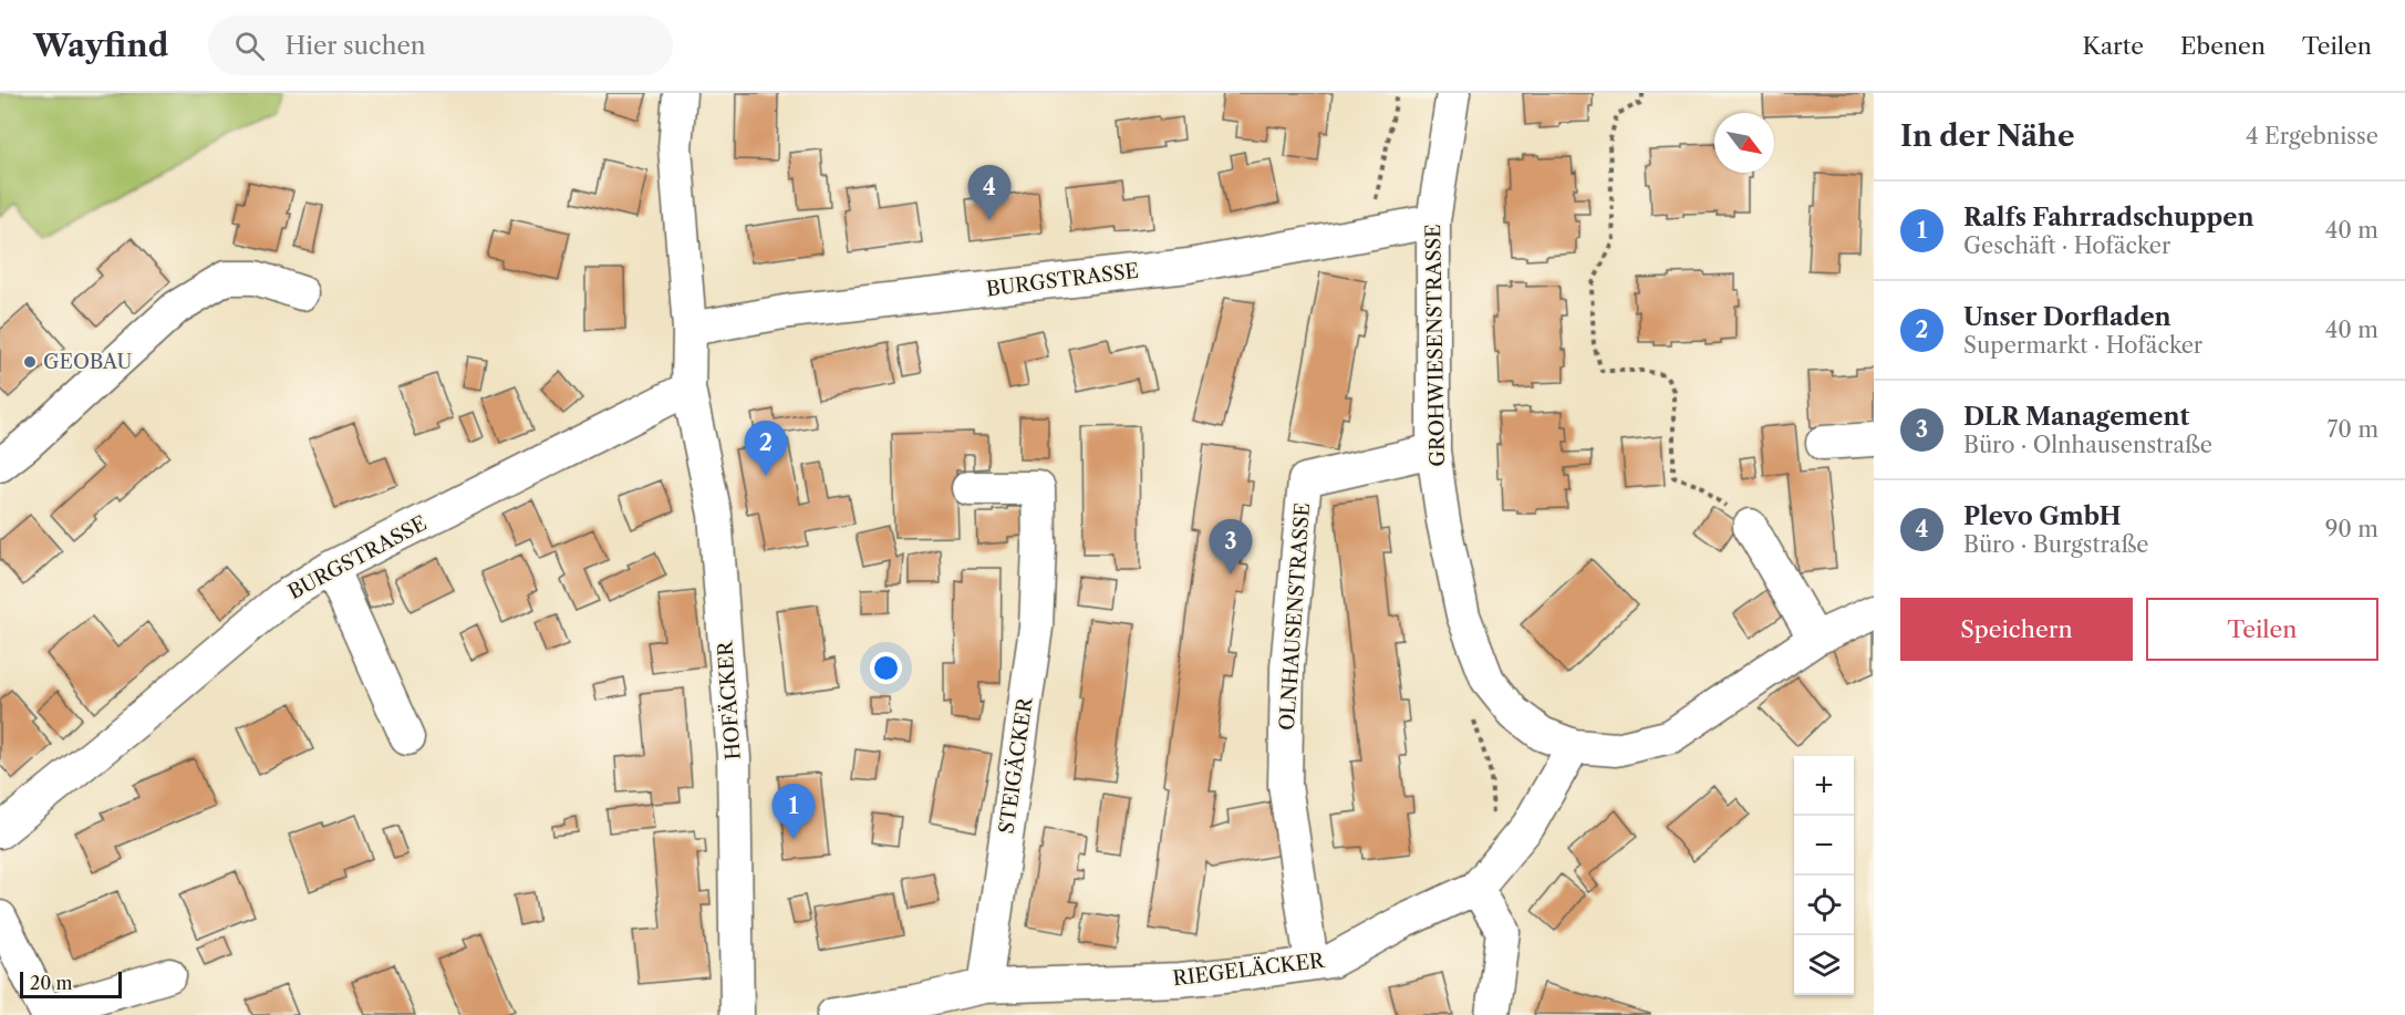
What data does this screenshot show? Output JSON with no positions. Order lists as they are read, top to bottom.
{
  "streets": {
    "street": [
      "BURGSTRASSE",
      "GROHWIESENSTRASSE",
      "OLNHAUSENSTRASSE",
      "HOFÄCKER",
      "STEIGÄCKER",
      "RIEGELÄCKER"
    ]
  },
  "crossings": [
    ["BURGSTRASSE", "GROHWIESENSTRASSE"],
    ["BURGSTRASSE", "HOFÄCKER"],
    ["GROHWIESENSTRASSE", "OLNHAUSENSTRASSE"],
    ["GROHWIESENSTRASSE", "RIEGELÄCKER"],
    ["OLNHAUSENSTRASSE", "RIEGELÄCKER"],
    ["STEIGÄCKER", "RIEGELÄCKER"]
  ],
  "places": ["GEOBAU"],
  "scale_bar": "20 m",
  "north": "bottom right",
  "page": {
    "header": "Wayfind",
    "search": "Hier suchen",
    "nav": ["Karte", "Ebenen", "Teilen"],
    "heading": ["In der Nähe", "4 Ergebnisse"],
    "pins": [
      "4",
      "2",
      "3",
      "1"
    ],
    "list": [
      {
        "mark": "1",
        "name": "Ralfs Fahrradschuppen",
        "note": "Geschäft · Hofäcker",
        "value": "40 m"
      },
      {
        "mark": "2",
        "name": "Unser Dorfladen",
        "note": "Supermarkt · Hofäcker",
        "value": "40 m"
      },
      {
        "mark": "3",
        "name": "DLR Management",
        "note": "Büro · Olnhausenstraße",
        "value": "70 m"
      },
      {
        "mark": "4",
        "name": "Plevo GmbH",
        "note": "Büro · Burgstraße",
        "value": "90 m"
      }
    ],
    "buttons": ["Speichern", "Teilen"],
    "map_buttons": ["+", "−"],
    "scale": "20 m"
  }
}
